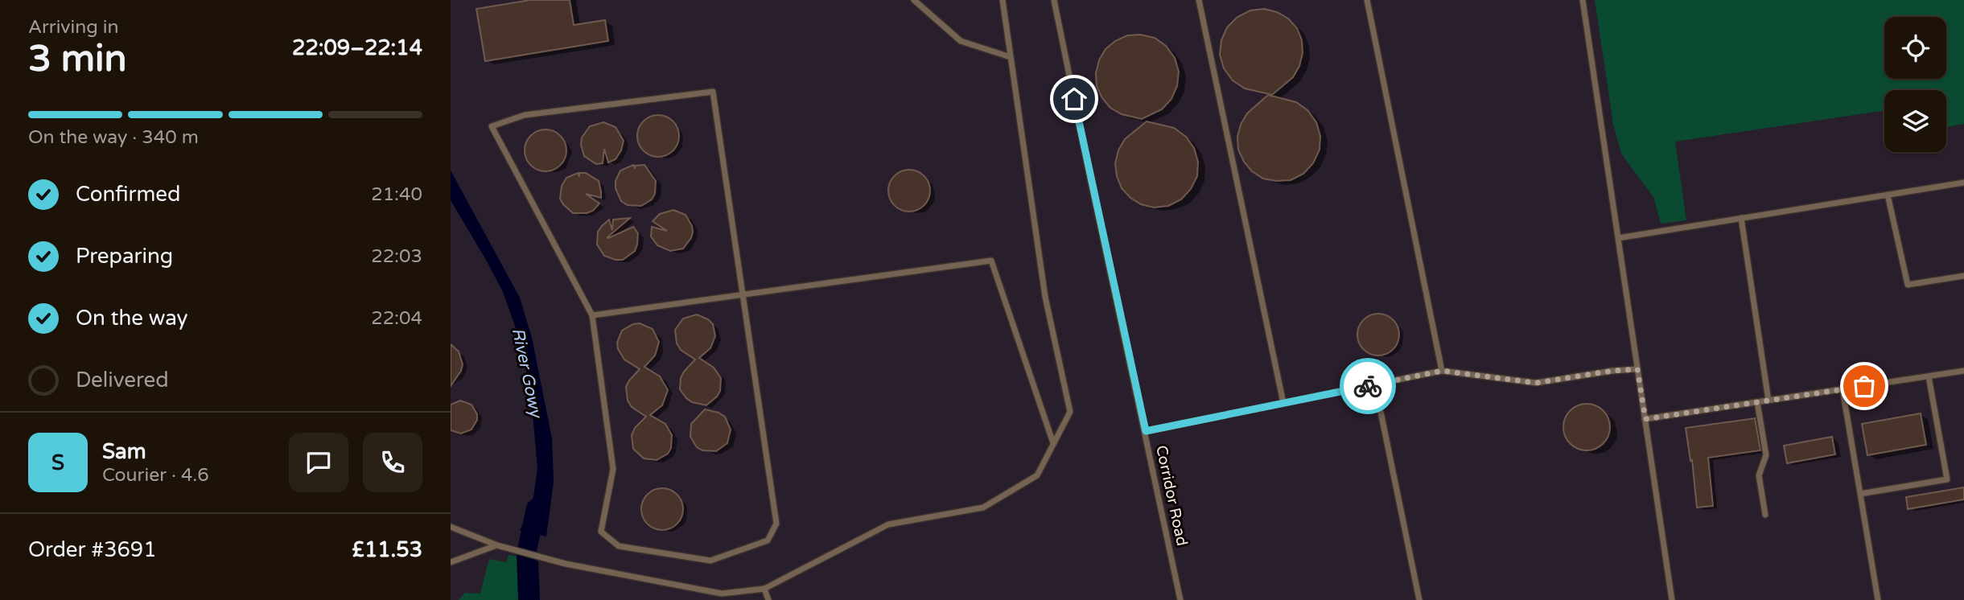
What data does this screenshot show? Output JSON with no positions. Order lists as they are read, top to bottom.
{
  "streets": {
    "lane": ["Corridor Road"]
  },
  "water": ["River Gowy"],
  "page": {
    "heading": ["3 min", "Arriving in", "22:09–22:14"],
    "panel": [
      "Sam",
      "Courier · 4.6",
      "Order #3691",
      "£11.53"
    ],
    "bar": "On the way · 340 m",
    "list": [
      ["Confirmed", "21:40"],
      ["Preparing", "22:03"],
      ["On the way", "22:04"],
      "Delivered"
    ],
    "round": "S"
  }
}
